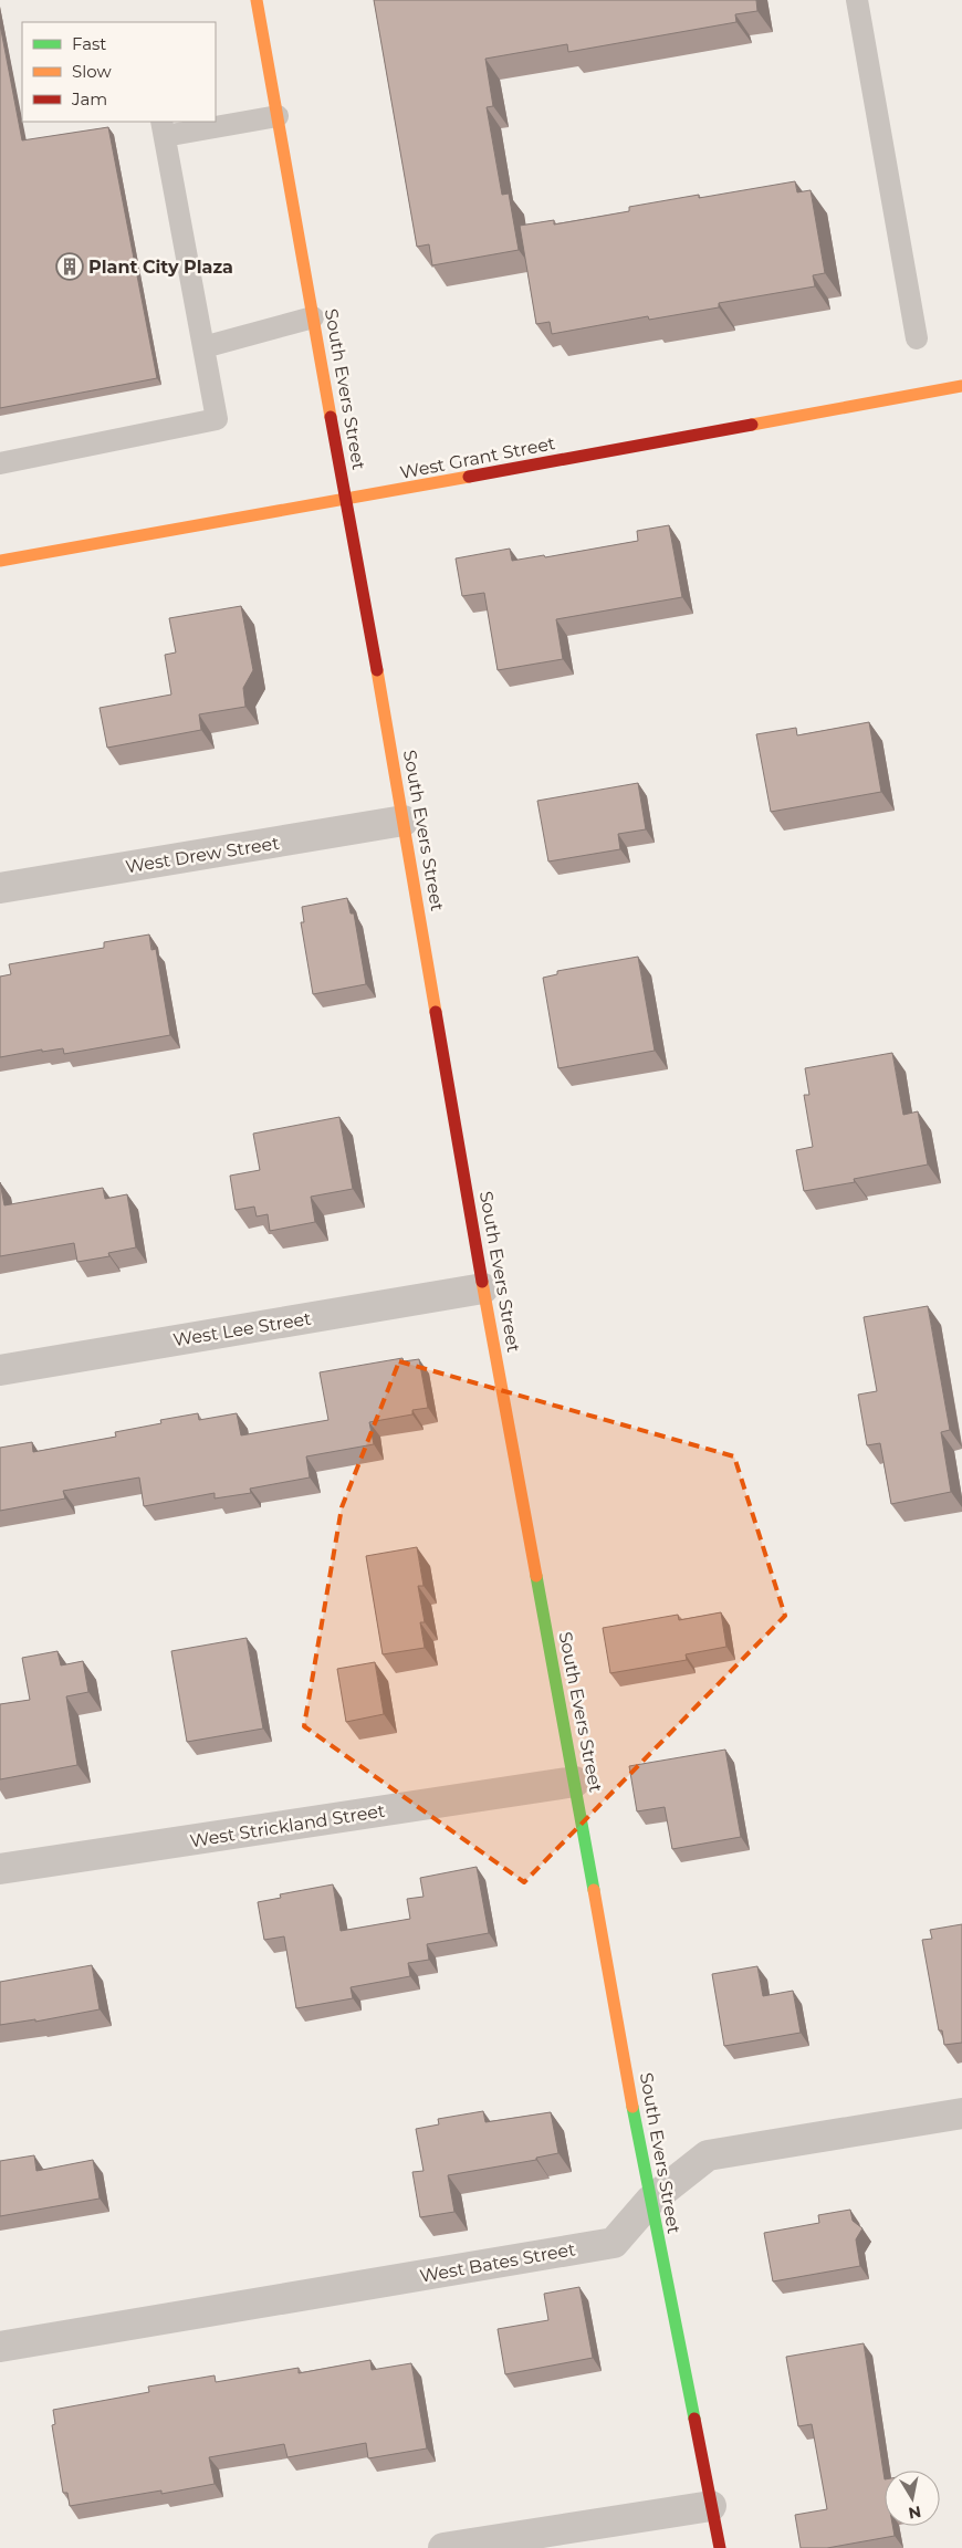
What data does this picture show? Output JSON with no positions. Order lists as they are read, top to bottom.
{
  "streets": {
    "street": [
      "South Evers Street",
      "West Grant Street",
      "West Drew Street",
      "West Lee Street",
      "West Strickland Street",
      "West Bates Street"
    ]
  },
  "crossings": [
    ["South Evers Street", "West Grant Street"],
    ["South Evers Street", "West Drew Street"],
    ["South Evers Street", "West Lee Street"],
    ["South Evers Street", "West Strickland Street"],
    ["South Evers Street", "West Bates Street"]
  ],
  "places": {
    "building": ["Plant City Plaza"]
  },
  "legend": ["Fast", "Slow", "Jam"],
  "north": "bottom"
}
